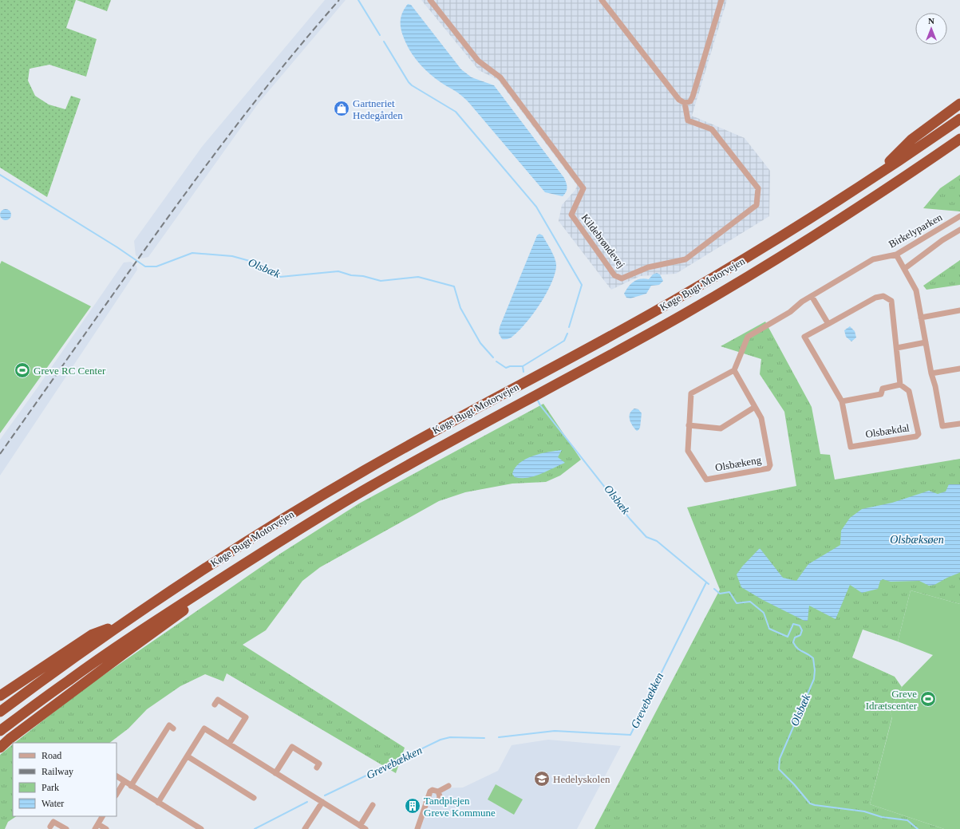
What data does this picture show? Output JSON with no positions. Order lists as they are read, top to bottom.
{
  "streets": {
    "highway": ["Køge Bugt Motorvejen"],
    "street": [
      "Birkelyparken",
      "Kildebrøndevej",
      "Olsbækdal",
      "Olsbækeng"
    ]
  },
  "water": ["Olsbæk", "Olsbæksøen", "Grevebækken"],
  "places": {
    "shop": ["Gartneriet Hedegården"],
    "sports": ["Greve RC Center", "Greve Idrætscenter"],
    "school or university": ["Hedelyskolen"],
    "building": ["Tandplejen Greve Kommune"]
  },
  "legend": [
    "Road",
    "Railway",
    "Park",
    "Water"
  ],
  "north": "top"
}
